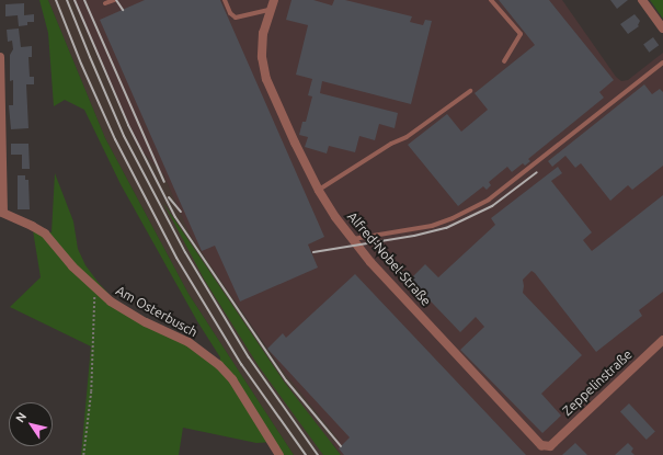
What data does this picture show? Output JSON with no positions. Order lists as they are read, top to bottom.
{
  "streets": {
    "street": ["Alfred-Nobel-Straße", "Am Osterbusch", "Zeppelinstraße"]
  },
  "crossings": [
    ["Alfred-Nobel-Straße", "Zeppelinstraße"]
  ],
  "north": "top left"
}
